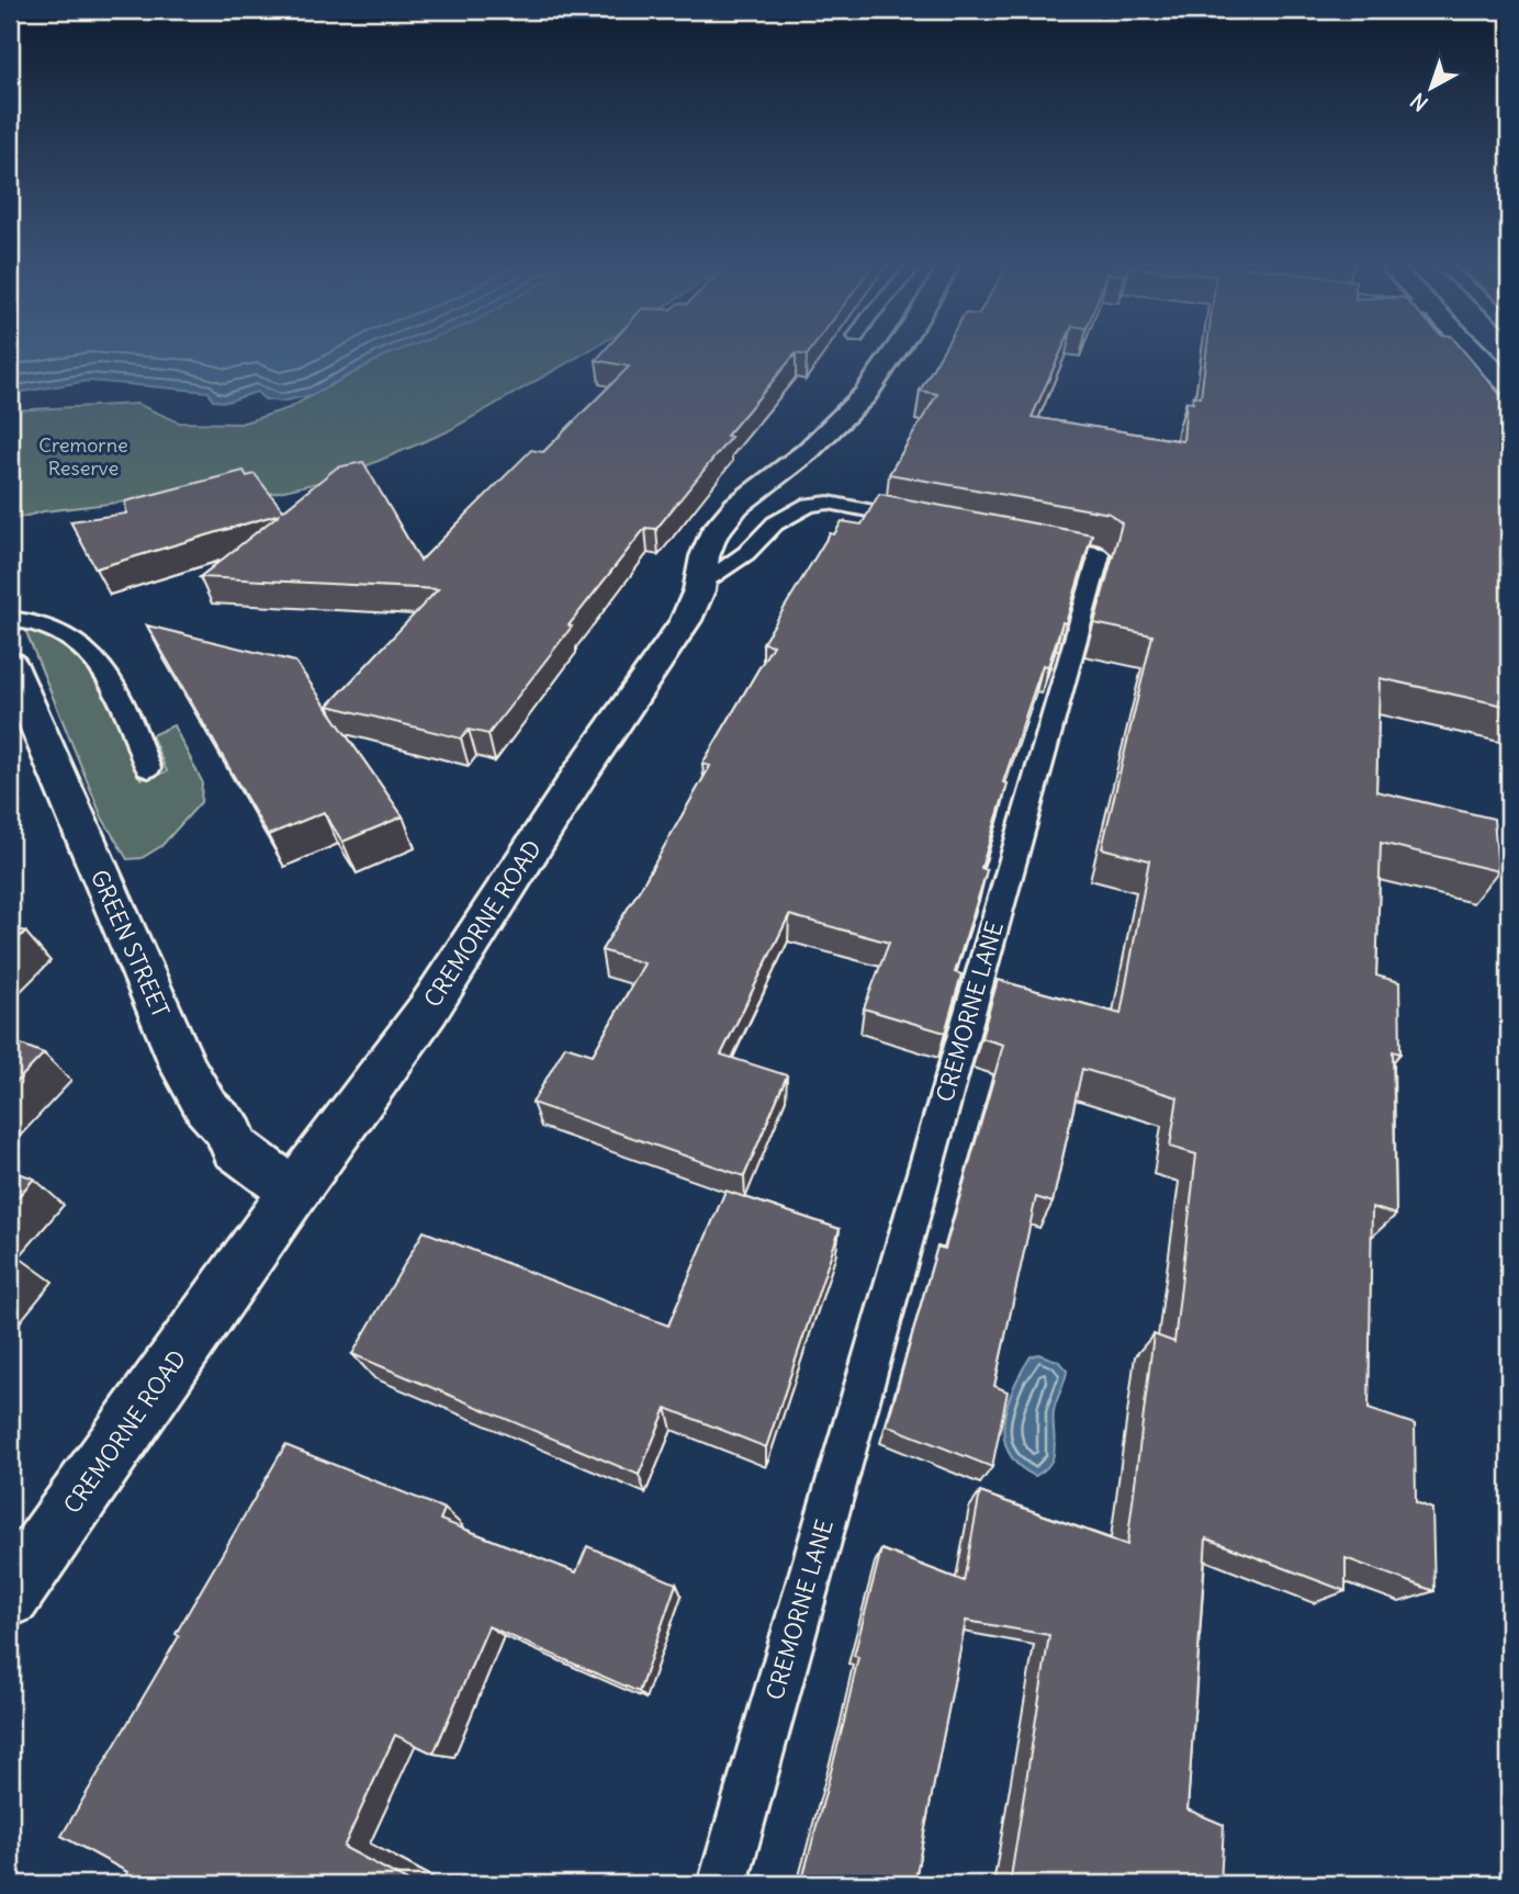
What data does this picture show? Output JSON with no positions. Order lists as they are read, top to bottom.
{
  "streets": {
    "street": ["CREMORNE ROAD", "GREEN STREET"],
    "lane": ["CREMORNE LANE"]
  },
  "crossings": [
    ["CREMORNE ROAD", "GREEN STREET"]
  ],
  "parks": ["Cremorne Reserve"],
  "north": "bottom left"
}
